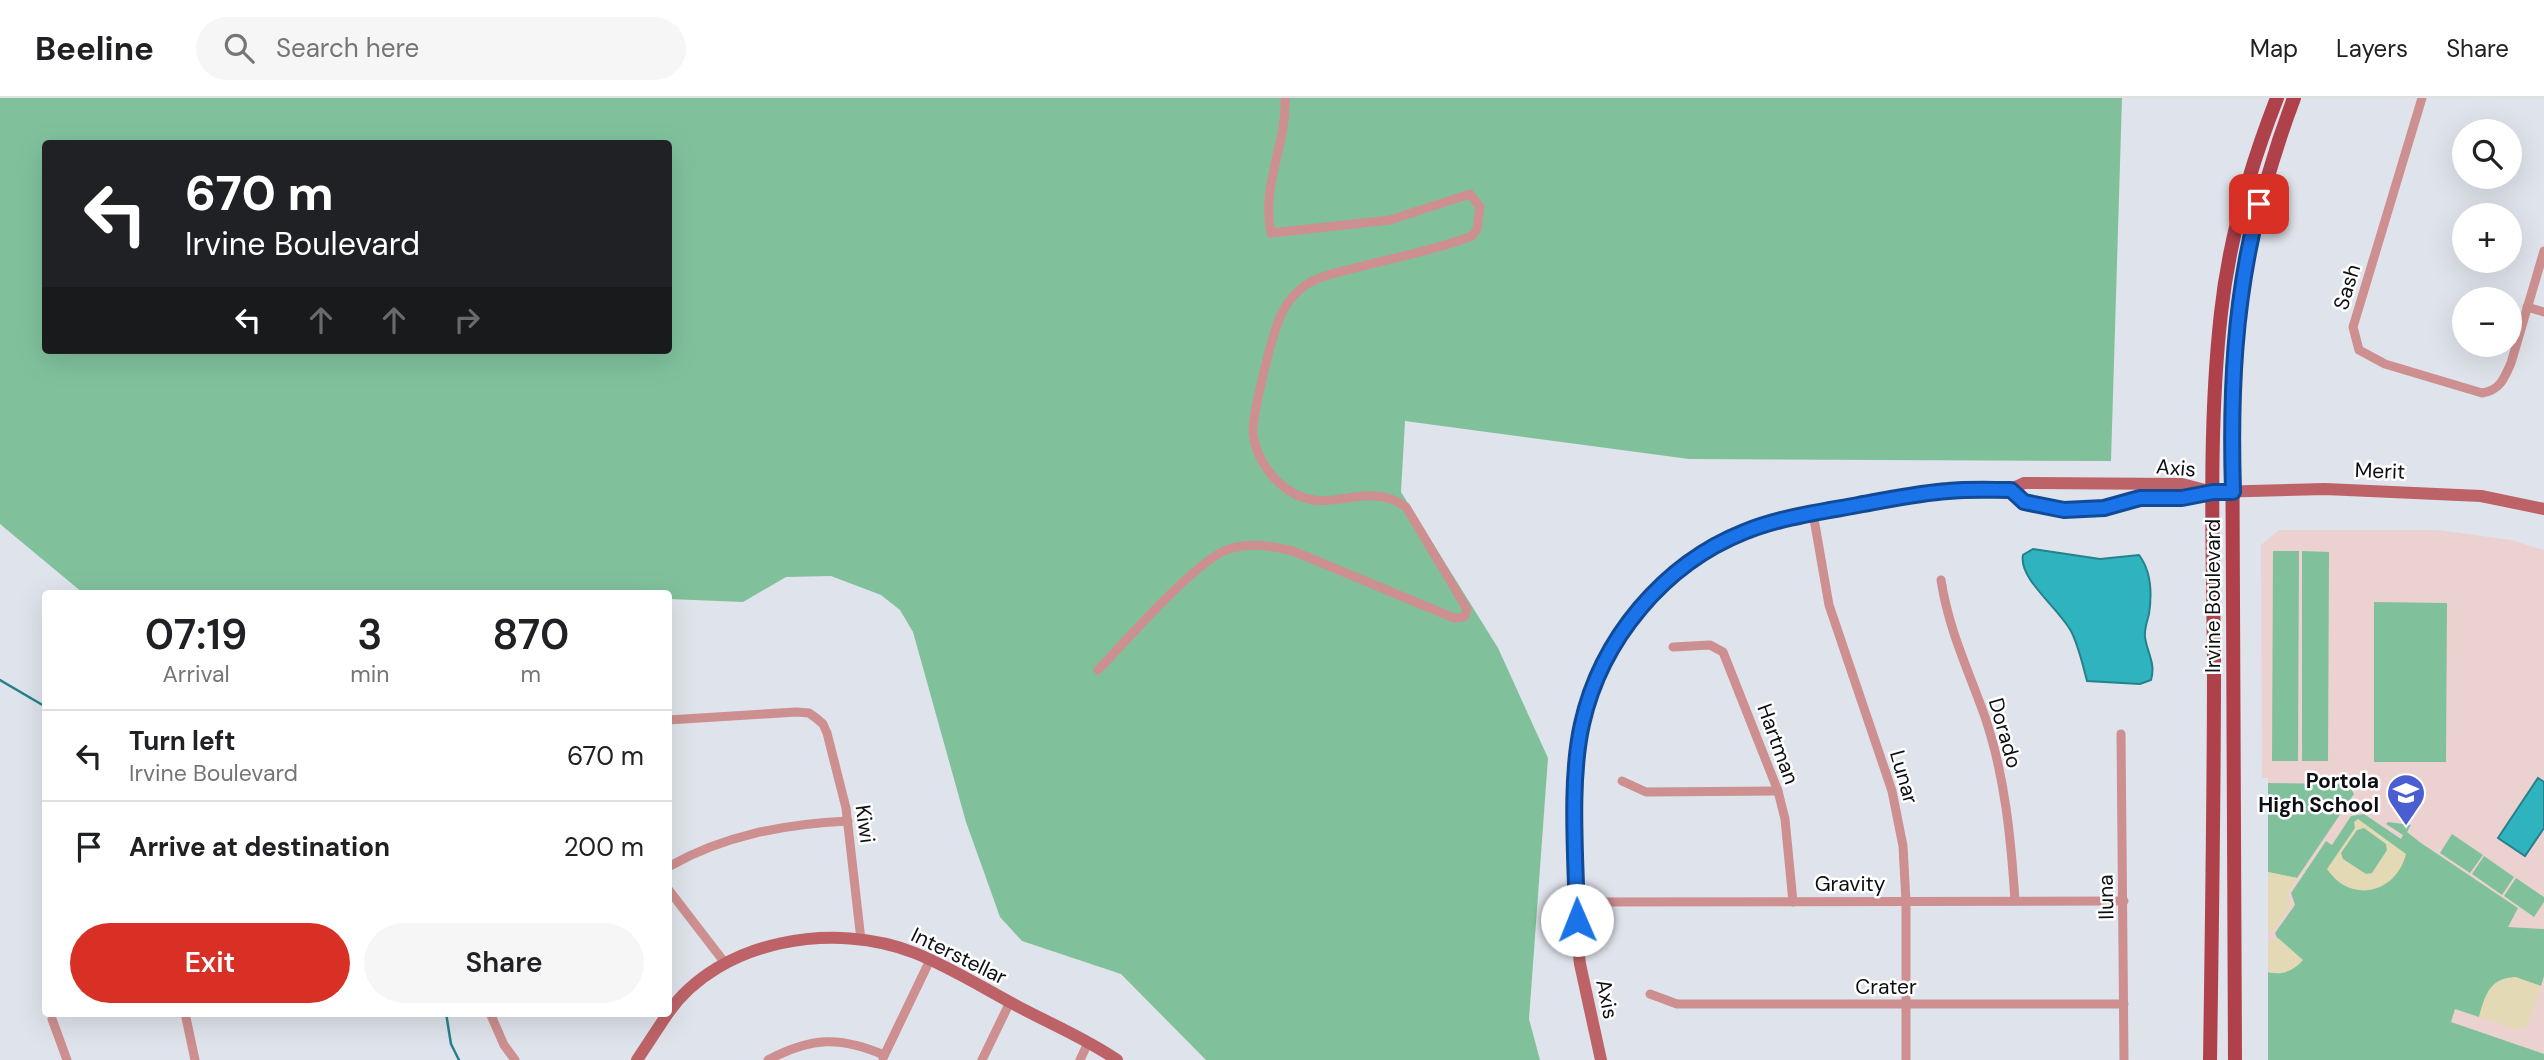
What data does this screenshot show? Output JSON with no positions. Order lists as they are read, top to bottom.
{
  "streets": {
    "main road": ["Irvine Boulevard"],
    "street": [
      "Sash",
      "Axis",
      "Merit",
      "Dorado",
      "Hartman",
      "Lunar",
      "Kiwi",
      "Gravity",
      "Iluna",
      "Interstellar",
      "Crater"
    ]
  },
  "crossings": [
    ["Axis", "Merit"],
    ["Axis", "Irvine Boulevard"],
    ["Axis", "Lunar"],
    ["Axis", "Gravity"],
    ["Merit", "Irvine Boulevard"],
    ["Dorado", "Gravity"],
    ["Hartman", "Gravity"],
    ["Lunar", "Gravity"],
    ["Lunar", "Crater"],
    ["Kiwi", "Interstellar"],
    ["Gravity", "Iluna"],
    ["Iluna", "Crater"]
  ],
  "places": {
    "school or university": ["Portola High School"]
  },
  "page": {
    "header": "Beeline",
    "search": "Search here",
    "nav": ["Map", "Layers", "Share"],
    "map_buttons": ["+", "−"],
    "turn": ["670 m", "Irvine Boulevard"],
    "eta": [
      "07:19",
      "Arrival",
      "3",
      "min",
      "870",
      "m"
    ],
    "list": [
      {
        "name": "Turn left",
        "note": "Irvine Boulevard",
        "value": "670 m"
      },
      {
        "name": "Arrive at destination",
        "value": "200 m"
      }
    ],
    "buttons": ["Exit", "Share"]
  }
}
